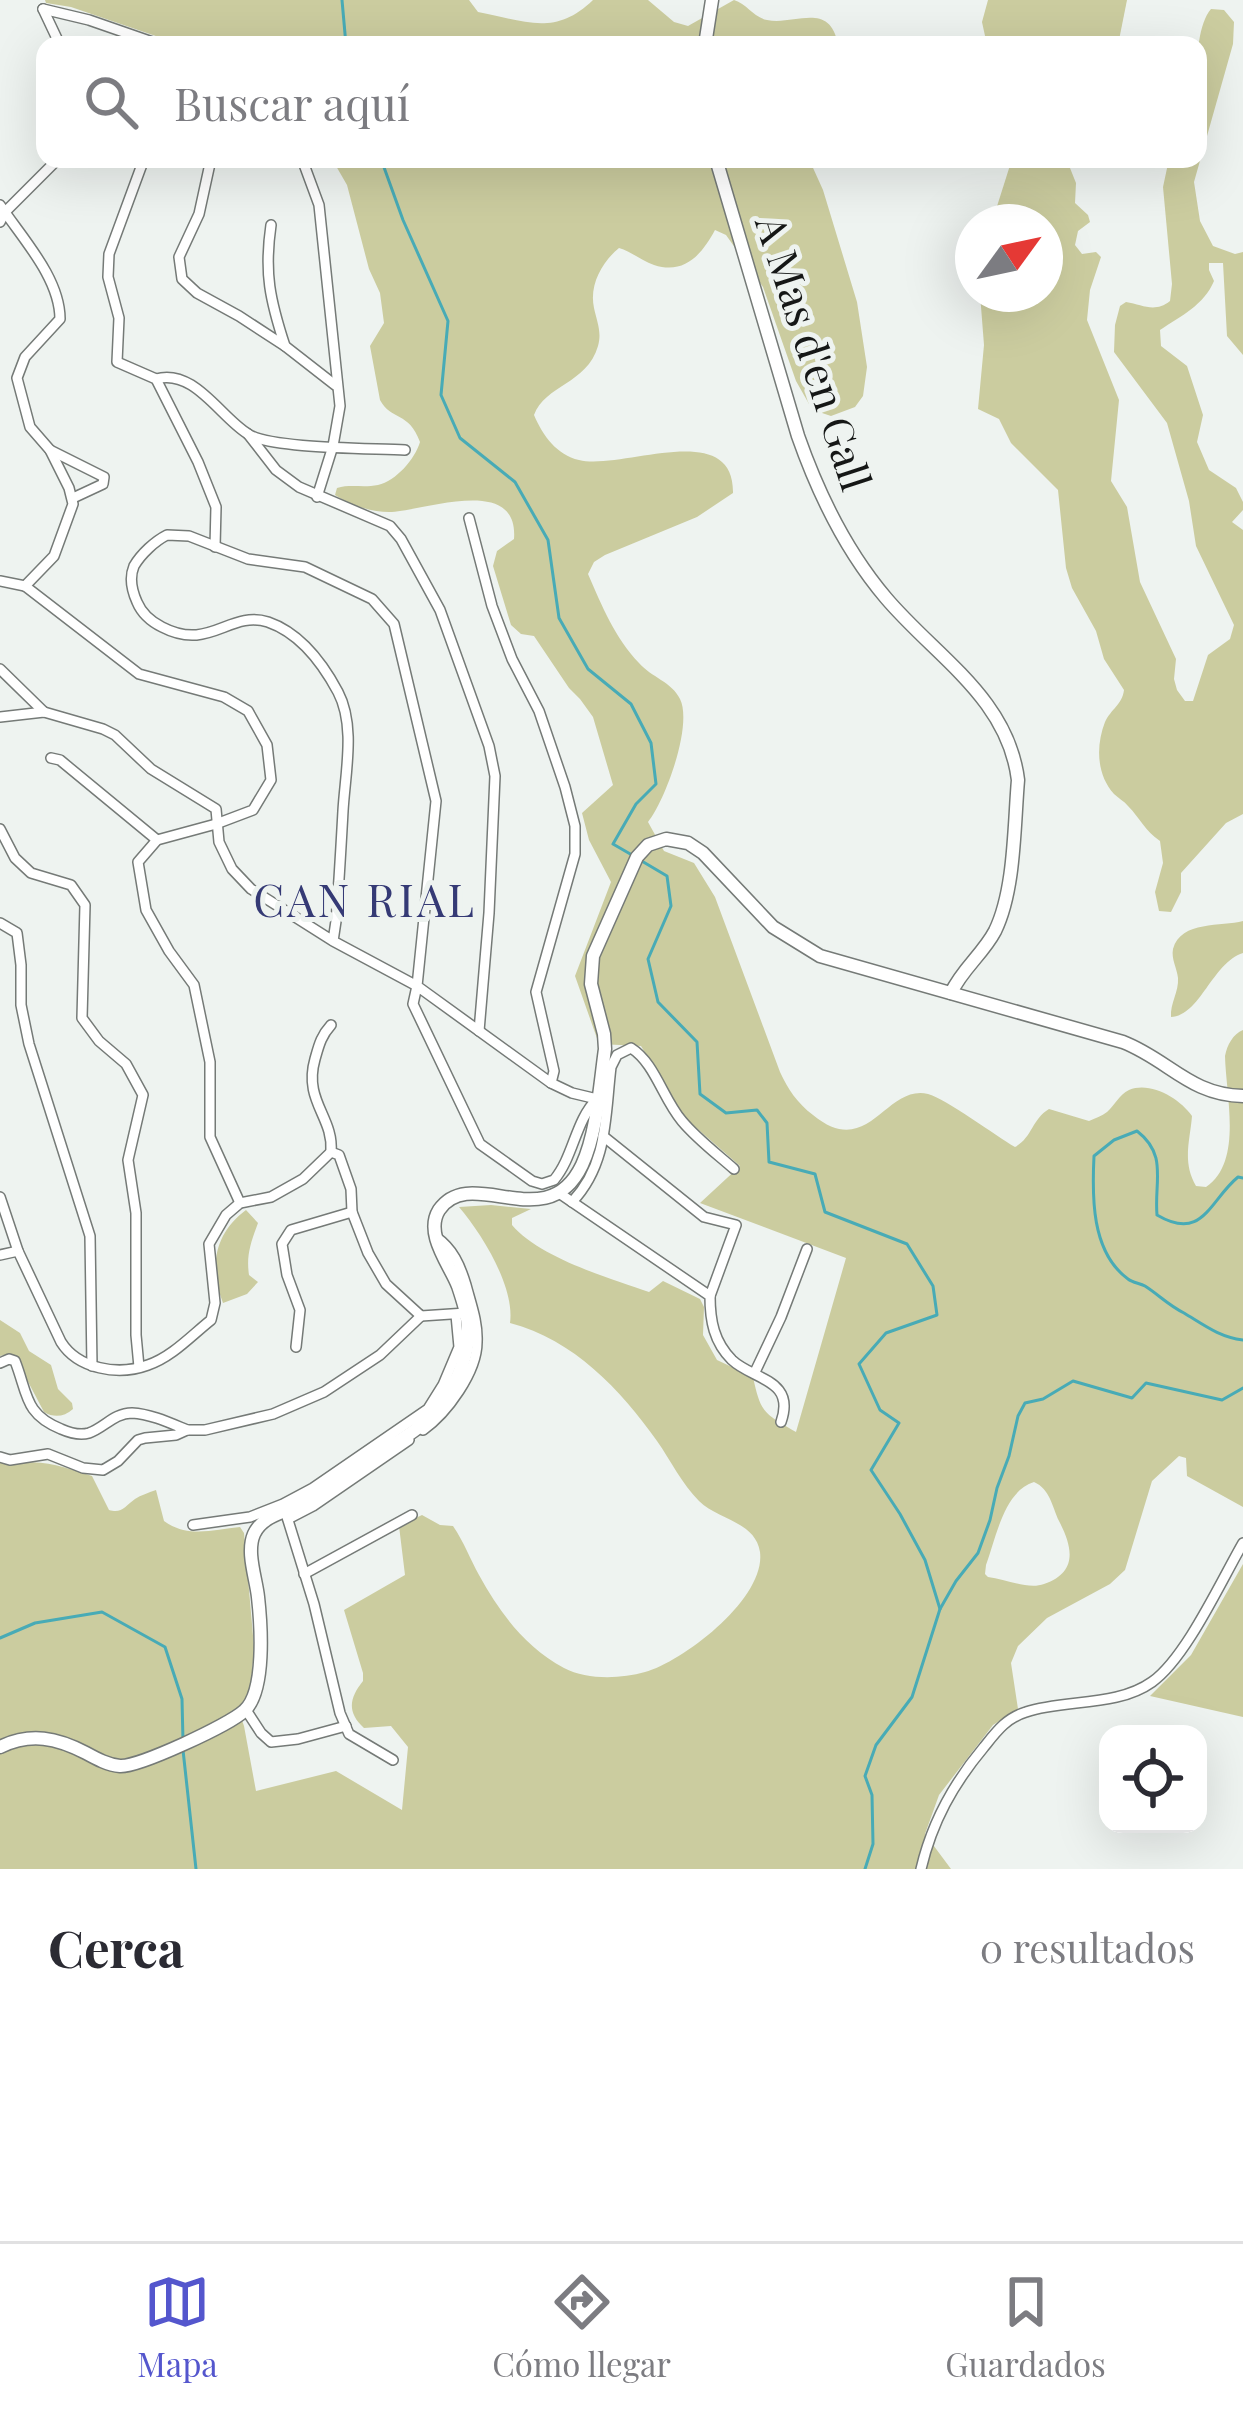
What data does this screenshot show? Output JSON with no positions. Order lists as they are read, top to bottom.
{
  "streets": {
    "main road": ["A Mas d'en Gall"]
  },
  "districts": ["CAN RIAL"],
  "north": "top right",
  "page": {
    "search": "Buscar aquí",
    "heading": ["Cerca", "0 resultados"],
    "nav": ["Mapa", "Cómo llegar", "Guardados"]
  }
}
